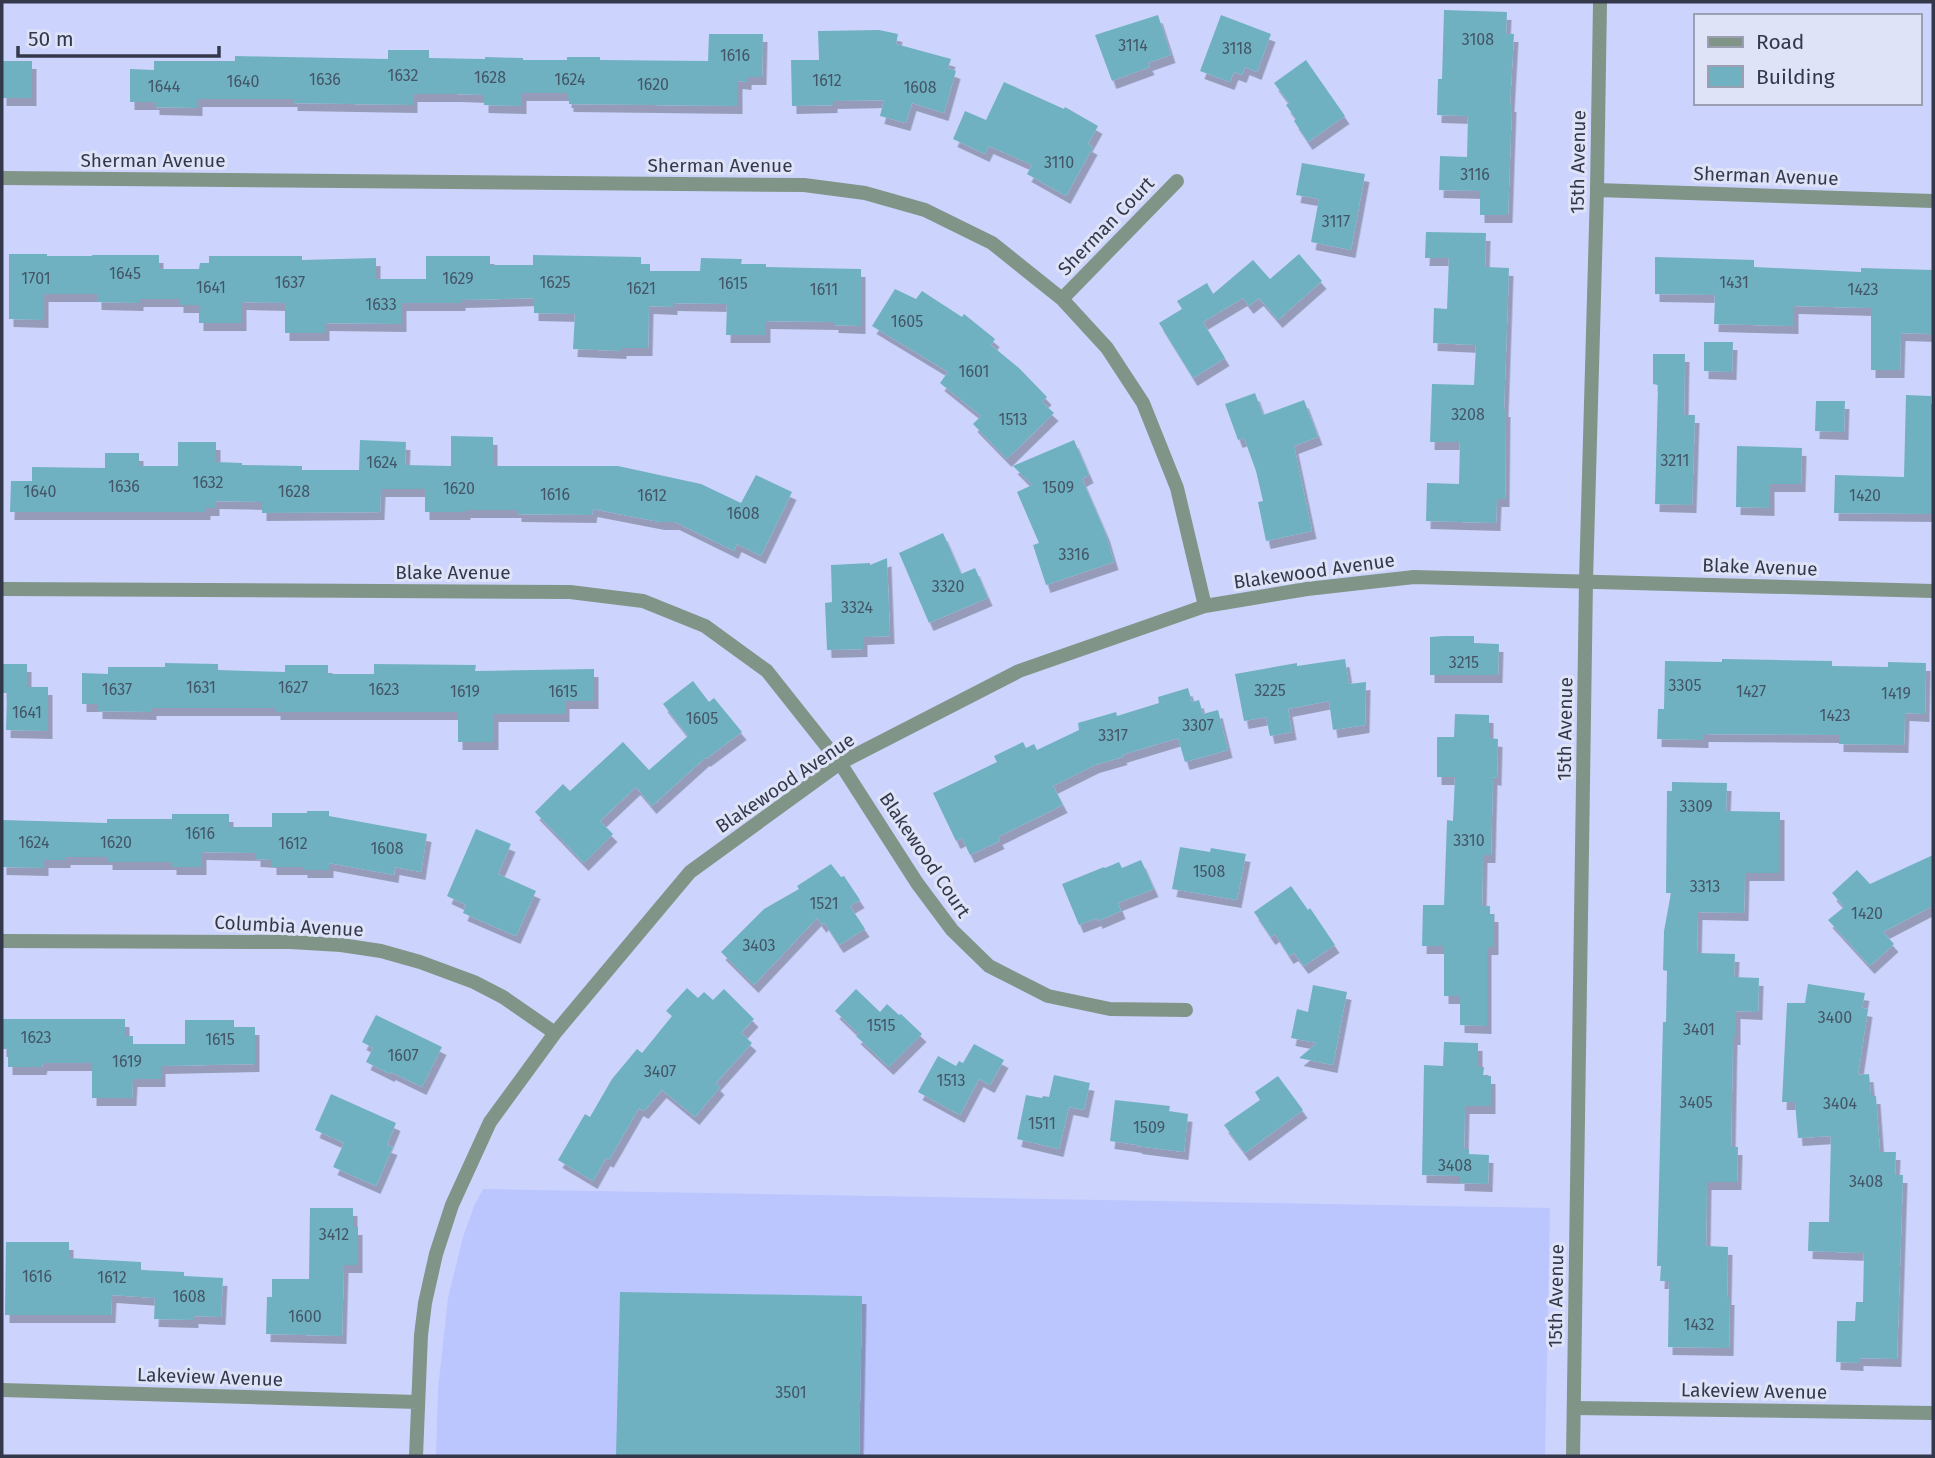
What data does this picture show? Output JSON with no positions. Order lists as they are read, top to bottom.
{
  "streets": {
    "street": [
      "Sherman Avenue",
      "15th Avenue",
      "Sherman Court",
      "Blake Avenue",
      "Blakewood Avenue",
      "Blakewood Court",
      "Columbia Avenue",
      "Lakeview Avenue"
    ]
  },
  "crossings": [
    ["Sherman Avenue", "15th Avenue"],
    ["Sherman Avenue", "Sherman Court"],
    ["Sherman Avenue", "Blakewood Avenue"],
    ["15th Avenue", "Blake Avenue"],
    ["15th Avenue", "Blakewood Avenue"],
    ["15th Avenue", "Lakeview Avenue"],
    ["Blake Avenue", "Blakewood Avenue"],
    ["Blake Avenue", "Blakewood Court"],
    ["Blakewood Avenue", "Blakewood Court"],
    ["Blakewood Avenue", "Columbia Avenue"],
    ["Blakewood Avenue", "Lakeview Avenue"]
  ],
  "house_numbers": [
    "3108",
    "3114",
    "3118",
    "1616",
    "1632",
    "1628",
    "1636",
    "1624",
    "1612",
    "1640",
    "1620",
    "1644",
    "1608",
    "3110",
    "3116",
    "3117",
    "1645",
    "1701",
    "1629",
    "1637",
    "1625",
    "1431",
    "1615",
    "1641",
    "1621",
    "1611",
    "1423",
    "1633",
    "1605",
    "1601",
    "3208",
    "1513",
    "3211",
    "1624",
    "1632",
    "1636",
    "1509",
    "1620",
    "1640",
    "1628",
    "1616",
    "1612",
    "1420",
    "1608",
    "3316",
    "3320",
    "3324",
    "3215",
    "3305",
    "1631",
    "1627",
    "1637",
    "1623",
    "3225",
    "1619",
    "1615",
    "1427",
    "1419",
    "1641",
    "1423",
    "1605",
    "3307",
    "3317",
    "3309",
    "1616",
    "3310",
    "1624",
    "1620",
    "1612",
    "1608",
    "1508",
    "3313",
    "1521",
    "1420",
    "3403",
    "3400",
    "1515",
    "3401",
    "1623",
    "1615",
    "1607",
    "1619",
    "3407",
    "1513",
    "3405",
    "3404",
    "1511",
    "1509",
    "3408",
    "3408",
    "3412",
    "1616",
    "1612",
    "1608",
    "1600",
    "1432",
    "3501"
  ],
  "legend": ["Road", "Building"],
  "scale_bar": "50 m"
}
